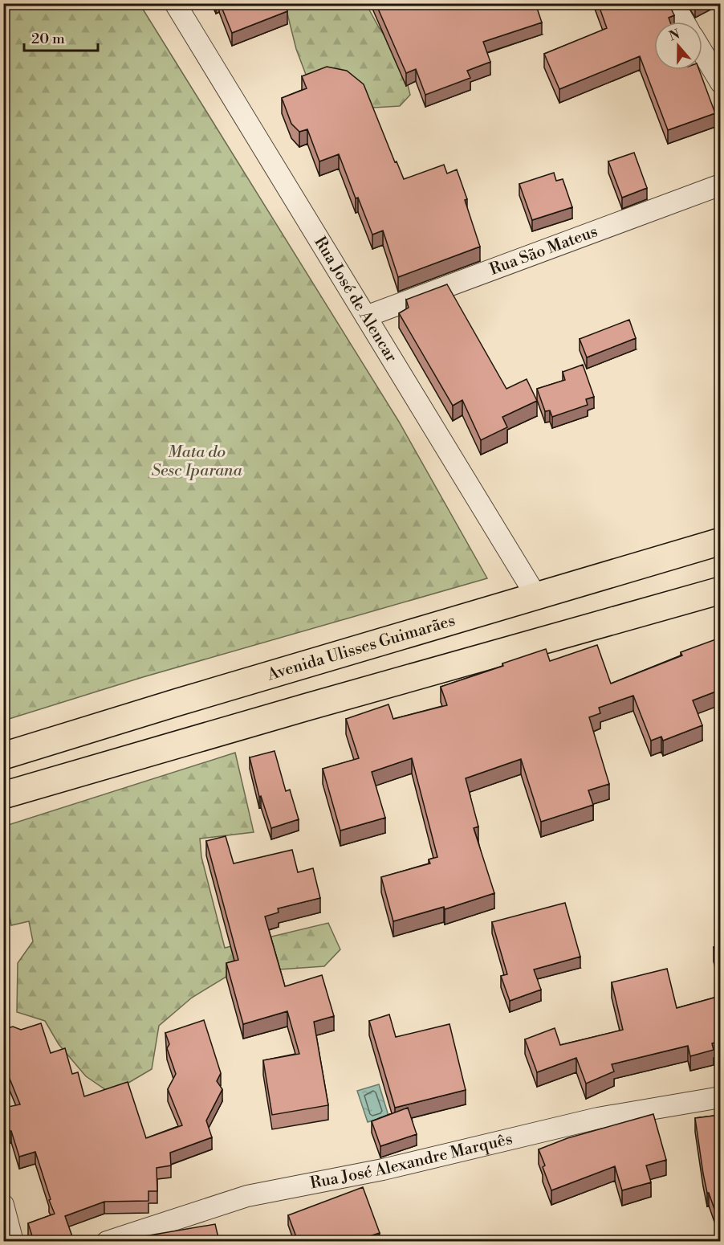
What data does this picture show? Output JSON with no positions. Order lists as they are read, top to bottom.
{
  "streets": {
    "main road": ["Avenida Ulisses Guimarães"],
    "street": ["Rua São Mateus", "Rua José de Alencar", "Rua José Alexandre Marquês"]
  },
  "crossings": [
    ["Rua São Mateus", "Rua José de Alencar"],
    ["Rua José de Alencar", "Avenida Ulisses Guimarães"]
  ],
  "parks": ["Mata do Sesc Iparana"],
  "scale_bar": "20 m",
  "north": "top"
}
